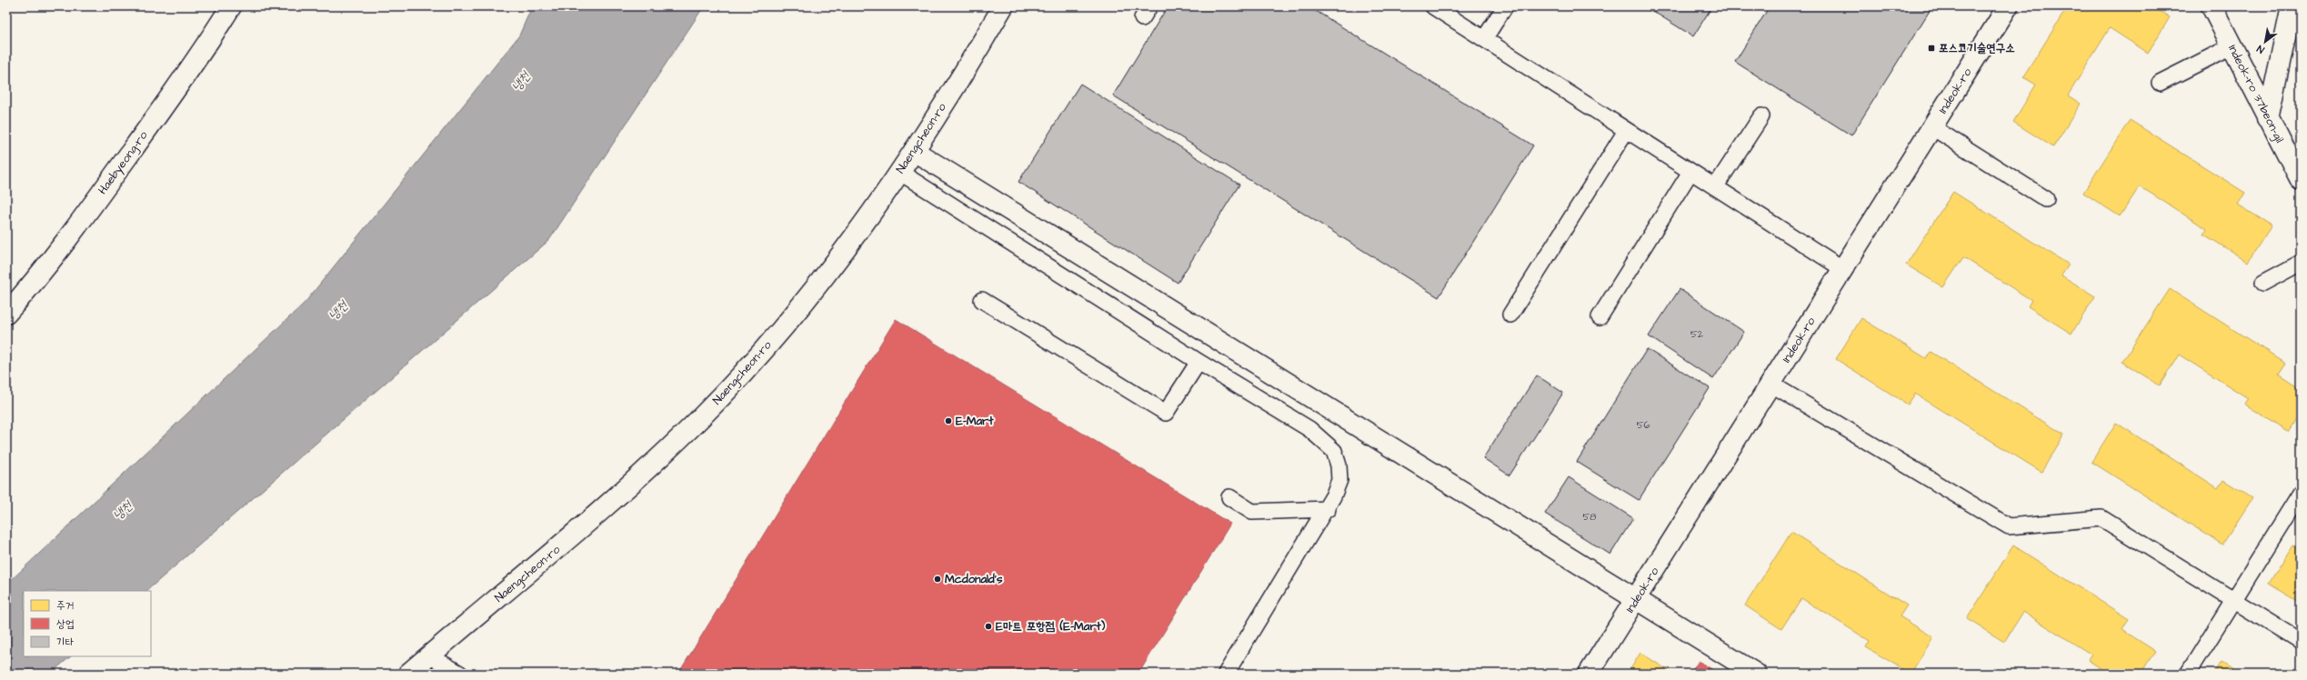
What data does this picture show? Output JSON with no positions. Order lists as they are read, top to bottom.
{
  "streets": {
    "street": [
      "Indeok-ro",
      "Indeok-ro 37beon-gil",
      "Naengcheon-ro",
      "Haebyeong-ro"
    ]
  },
  "water": ["냉천"],
  "places": {
    "transit": ["포스코기술연구소"],
    "other": ["E-Mart", "Mcdonald's", "E마트 포항점 (E-Mart)"]
  },
  "house_numbers": ["52", "56", "58"],
  "legend": ["주거", "상업", "기타"],
  "north": "bottom left"
}
